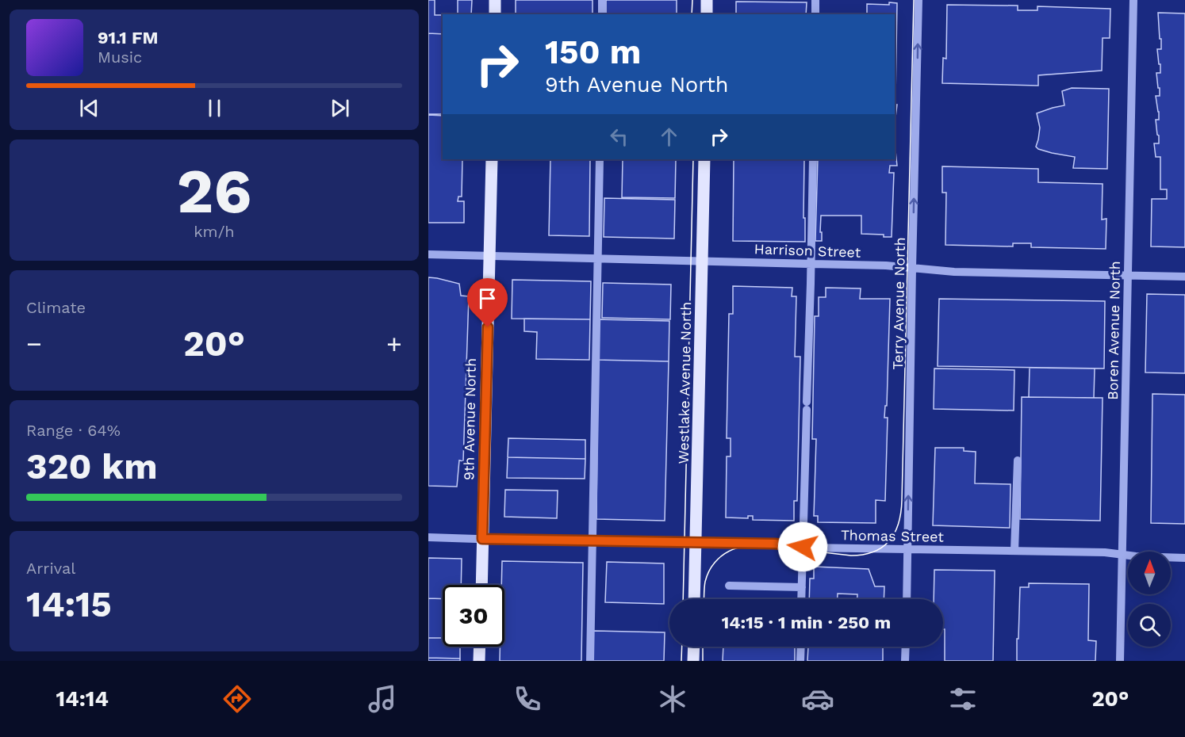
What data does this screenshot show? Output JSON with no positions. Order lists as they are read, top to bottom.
{
  "streets": {
    "main road": ["Westlake Avenue North", "9th Avenue North"],
    "street": [
      "Harrison Street",
      "Terry Avenue North",
      "Boren Avenue North",
      "Thomas Street"
    ]
  },
  "crossings": [
    ["Harrison Street", "Terry Avenue North"],
    ["Harrison Street", "Boren Avenue North"],
    ["Harrison Street", "Westlake Avenue North"],
    ["Harrison Street", "9th Avenue North"],
    ["Terry Avenue North", "Thomas Street"],
    ["Boren Avenue North", "Thomas Street"],
    ["Westlake Avenue North", "Thomas Street"],
    ["9th Avenue North", "Thomas Street"]
  ],
  "one_way": ["Terry Avenue North"],
  "north": "top",
  "page": {
    "turn": ["150 m", "9th Avenue North"],
    "song": ["91.1 FM", "Music"],
    "tile": [
      ["26", "km/h"],
      "Climate",
      ["Range · 64%", "320 km"],
      ["Arrival", "14:15"]
    ],
    "heat": ["−", "20°", "+"],
    "limit": "30",
    "trip": "14:15 · 1 min · 250 m",
    "tabs": ["14:14", "20°"]
  }
}
